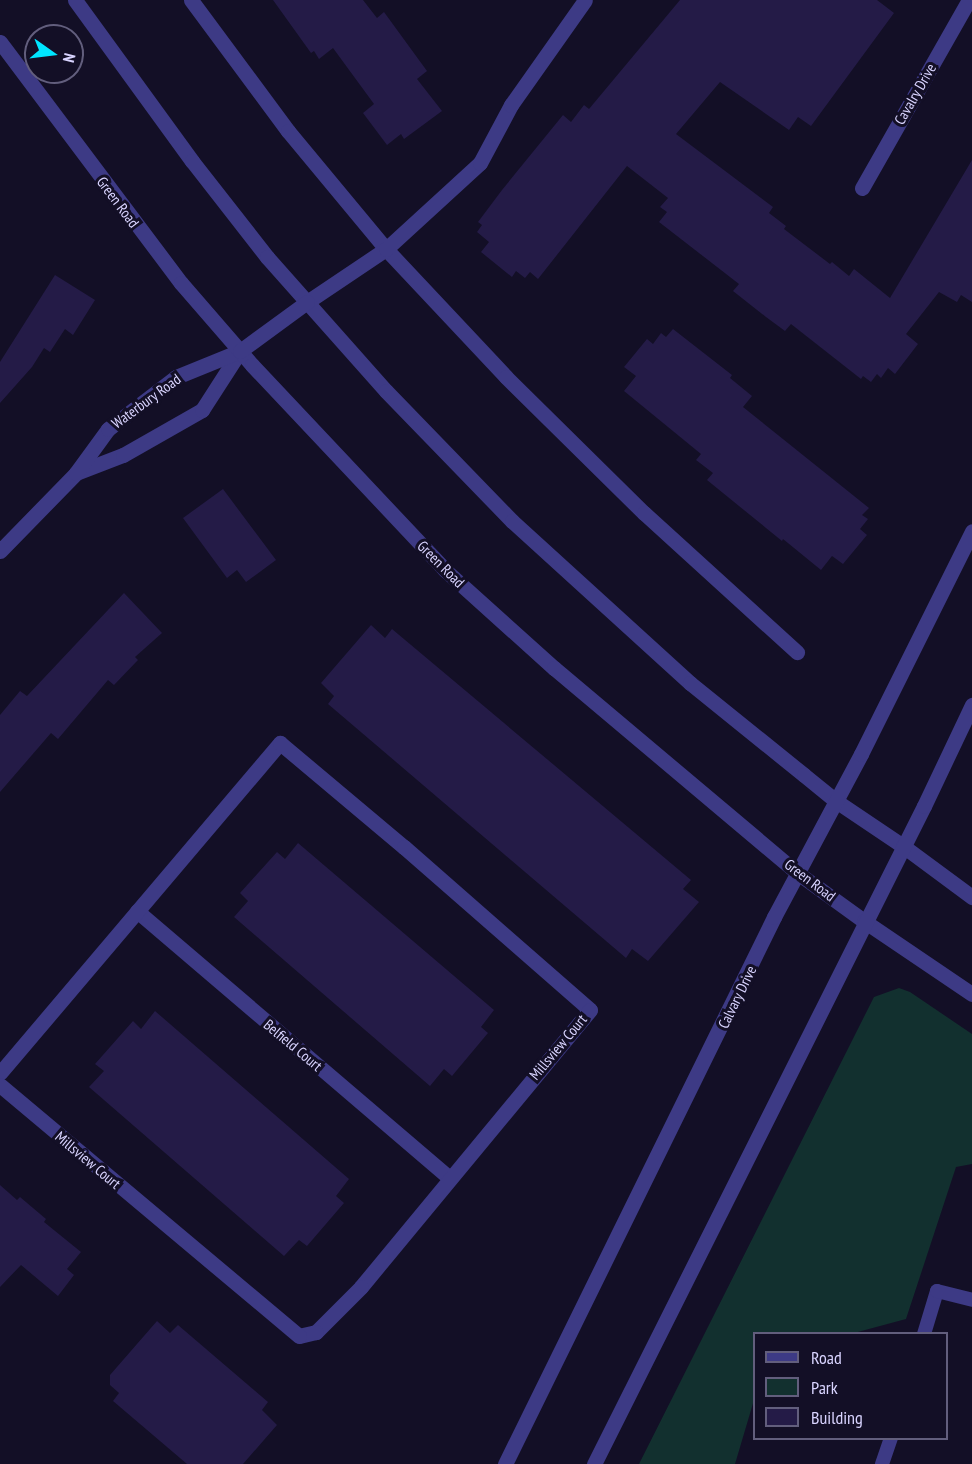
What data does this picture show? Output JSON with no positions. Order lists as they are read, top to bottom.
{
  "streets": {
    "street": [
      "Cavalry Drive",
      "Green Road",
      "Waterbury Road",
      "Calvary Drive",
      "Belfield Court",
      "Millsview Court"
    ]
  },
  "crossings": [
    ["Green Road", "Waterbury Road"],
    ["Green Road", "Calvary Drive"],
    ["Belfield Court", "Millsview Court"]
  ],
  "legend": ["Road", "Park", "Building"],
  "north": "right"
}
